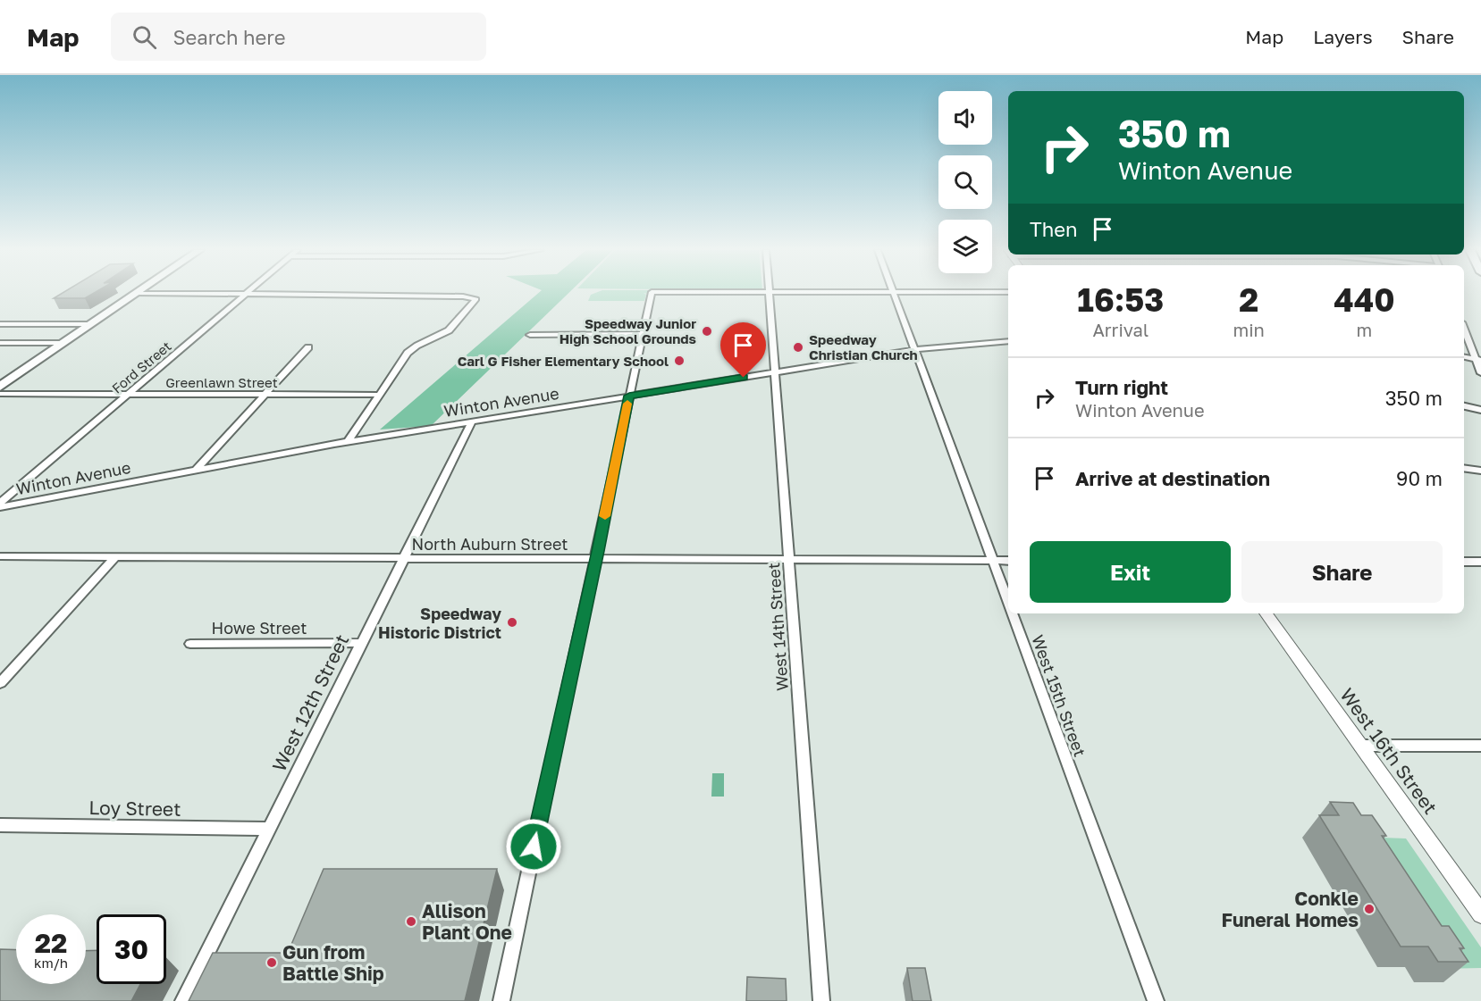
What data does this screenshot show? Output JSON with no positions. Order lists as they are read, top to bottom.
{
  "streets": {
    "street": [
      "Ford Street",
      "Greenlawn Street",
      "Winton Avenue",
      "North Auburn Street",
      "West 14th Street",
      "Howe Street",
      "West 15th Street",
      "West 12th Street",
      "West 16th Street",
      "Loy Street"
    ]
  },
  "crossings": [
    ["Ford Street", "Greenlawn Street"],
    ["Winton Avenue", "West 14th Street"],
    ["Winton Avenue", "West 15th Street"],
    ["Winton Avenue", "West 12th Street"],
    ["North Auburn Street", "West 14th Street"],
    ["North Auburn Street", "West 15th Street"],
    ["North Auburn Street", "West 12th Street"],
    ["Howe Street", "West 12th Street"],
    ["West 12th Street", "Loy Street"]
  ],
  "places": [
    "Speedway Junior High School Grounds",
    "Speedway Christian Church",
    "Carl G Fisher Elementary School",
    "Speedway Historic District",
    "Conkle Funeral Homes",
    "Allison Plant One",
    "Gun from Battle Ship"
  ],
  "page": {
    "header": "Map",
    "search": "Search here",
    "nav": ["Map", "Layers", "Share"],
    "turn": ["350 m", "Winton Avenue"],
    "then": "Then",
    "eta": [
      "16:53",
      "Arrival",
      "2",
      "min",
      "440",
      "m"
    ],
    "list": [
      {
        "name": "Turn right",
        "note": "Winton Avenue",
        "value": "350 m"
      },
      {
        "name": "Arrive at destination",
        "value": "90 m"
      }
    ],
    "buttons": ["Exit", "Share"],
    "speed": "22 km/h",
    "limit": "30"
  }
}
